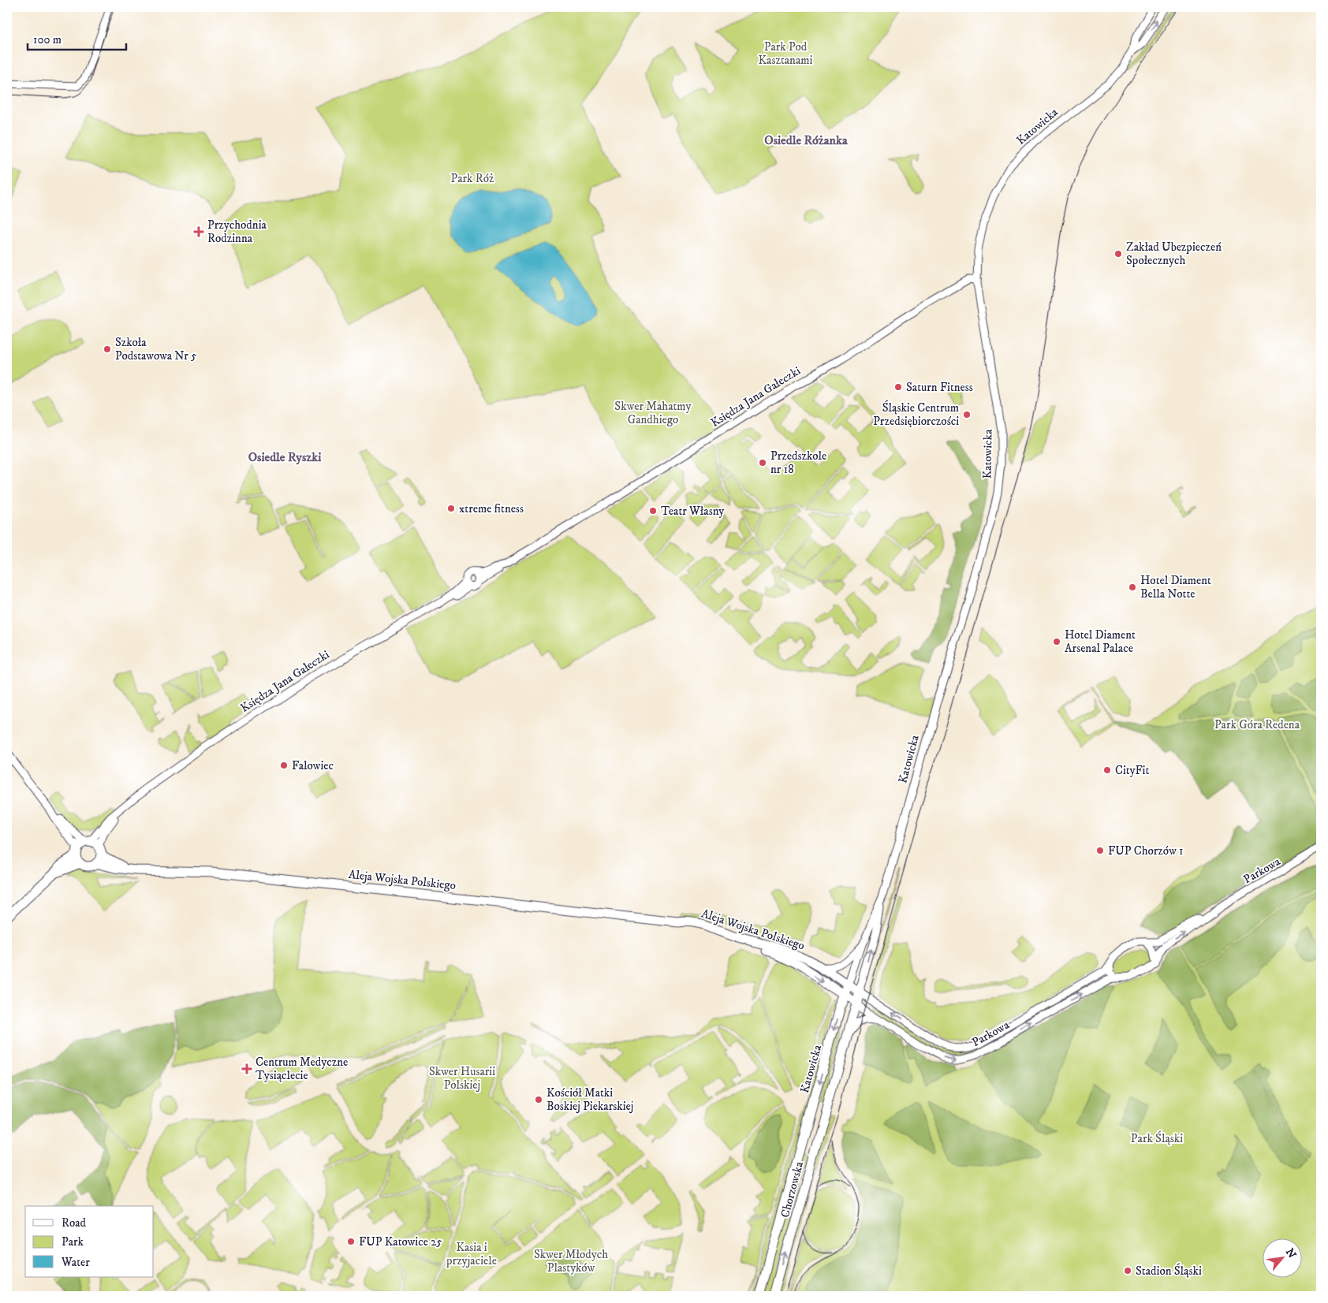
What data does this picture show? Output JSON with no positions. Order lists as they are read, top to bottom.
{
  "streets": {
    "main road": [
      "Katowicka",
      "Księdza Jana Gałeczki",
      "Aleja Wojska Polskiego",
      "Chorzowska"
    ],
    "street": ["Parkowa"]
  },
  "crossings": [
    ["Katowicka", "Księdza Jana Gałeczki"],
    ["Katowicka", "Parkowa"],
    ["Katowicka", "Aleja Wojska Polskiego"],
    ["Katowicka", "Chorzowska"],
    ["Księdza Jana Gałeczki", "Aleja Wojska Polskiego"],
    ["Parkowa", "Aleja Wojska Polskiego"]
  ],
  "districts": ["Osiedle Różanka", "Osiedle Ryszki"],
  "parks": [
    "Park Pod Kasztanami",
    "Park Róż",
    "Skwer Mahatmy Gandhiego",
    "Park Góra Redena",
    "Skwer Husarii Polskiej",
    "Park Śląski",
    "Kasia i przyjaciele",
    "Skwer Młodych Plastyków"
  ],
  "places": {
    "health": ["Przychodnia Rodzinna", "Centrum Medyczne Tysiąclecie"],
    "other": [
      "Zakład Ubezpieczeń Społecznych",
      "Szkoła Podstawowa Nr 5",
      "Saturn Fitness",
      "Śląskie Centrum Przedsiębiorczości",
      "Przedszkole nr 18",
      "xtreme fitness",
      "Teatr Własny",
      "Hotel Diament Bella Notte",
      "Hotel Diament Arsenal Palace",
      "Falowiec",
      "CityFit",
      "FUP Chorzów 1",
      "Kościół Matki Boskiej Piekarskiej",
      "FUP Katowice 25",
      "Stadion Śląski"
    ]
  },
  "legend": ["Road", "Park", "Water"],
  "scale_bar": "100 m",
  "north": "top right"
}
